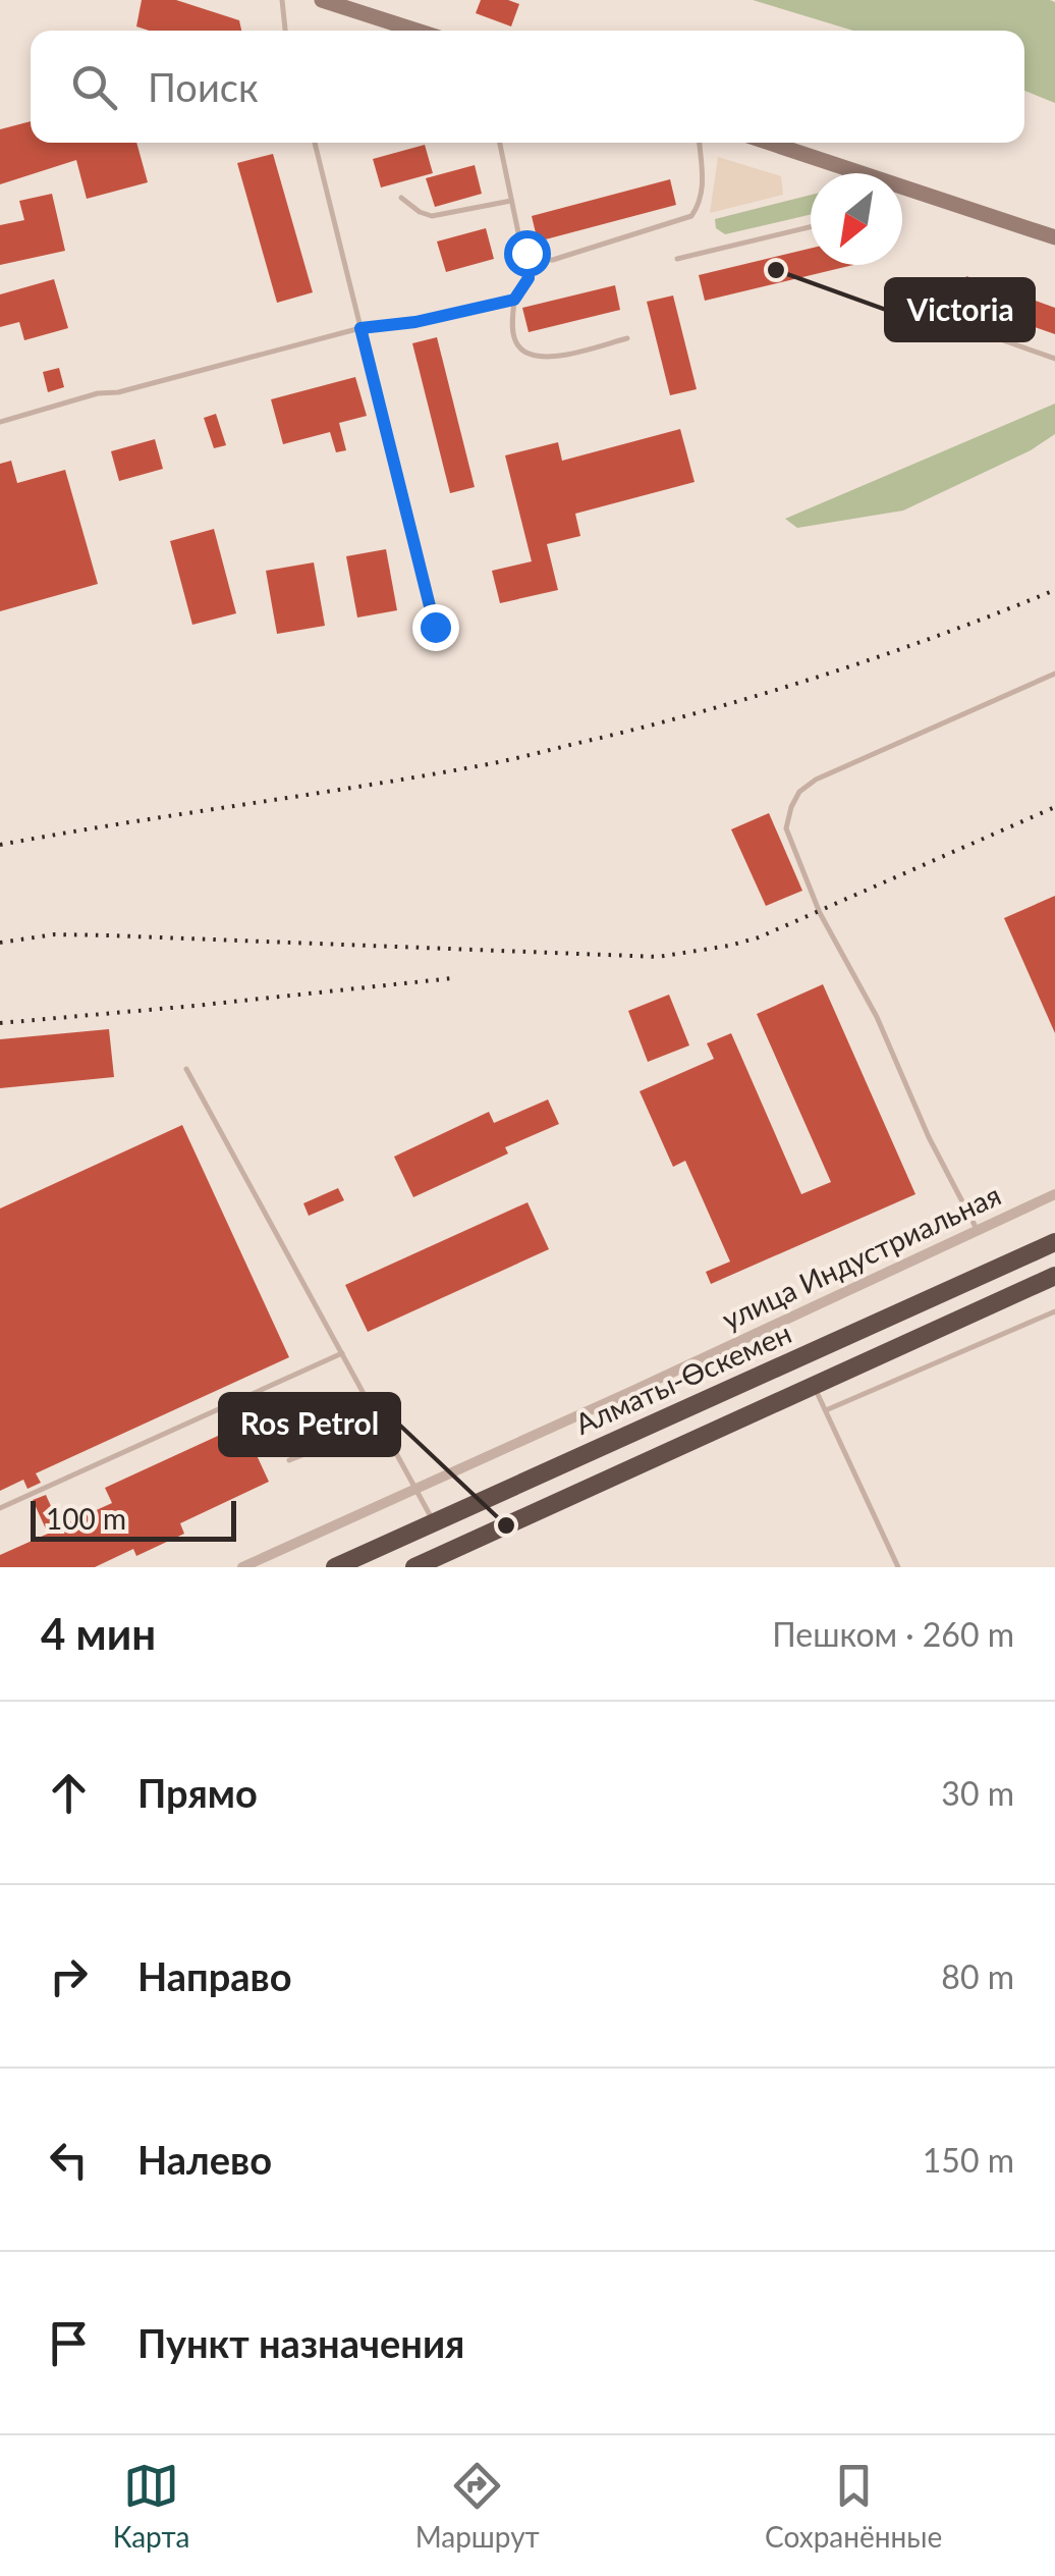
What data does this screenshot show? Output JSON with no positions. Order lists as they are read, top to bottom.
{
  "streets": {
    "highway": ["Алматы-Өскемен"],
    "street": ["улица Индустриальная"]
  },
  "places": ["Victoria", "Ros Petrol"],
  "scale_bar": "100 m",
  "north": "bottom left",
  "page": {
    "search": "Поиск",
    "scale": "100 m",
    "heading": ["4 мин", "Пешком · 260 m"],
    "list": [
      ["Прямо", "30 m"],
      ["Направо", "80 m"],
      ["Налево", "150 m"],
      "Пункт назначения"
    ],
    "nav": ["Карта", "Маршрут", "Сохранённые"]
  }
}
